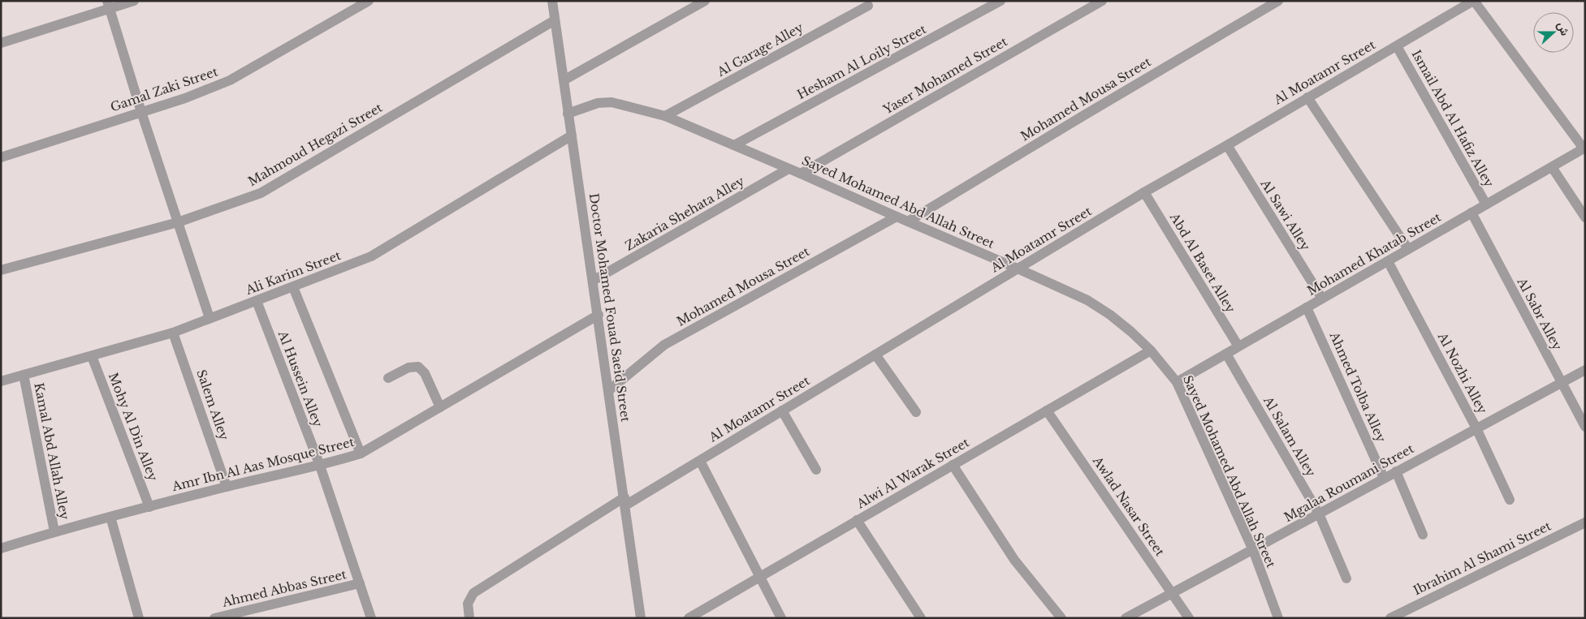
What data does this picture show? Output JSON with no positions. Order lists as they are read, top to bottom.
{
  "streets": {
    "street": [
      "Al Garage Alley",
      "Hesham Al Loily Street",
      "Al Moatamr Street",
      "Yaser Mohamed Street",
      "Gamal Zaki Street",
      "Mohamed Mousa Street",
      "Ismail Abd Al Hafiz Alley",
      "Mahmoud Hegazi Street",
      "Sayed Mohamed Abd Allah Street",
      "Zakaria Shehata Alley",
      "Al Sawi Alley",
      "Mohamed Khatab Street",
      "Abd Al Baset Alley",
      "Ali Karim Street",
      "Doctor Mohamed Fouad Saeid Street",
      "Al Sabr Alley",
      "Al Nozhi Alley",
      "Al Hussein Alley",
      "Ahmed Tolba Alley",
      "Salem Alley",
      "Mohy Al Din Alley",
      "Al Salam Alley",
      "Kamal Abd Allah Alley",
      "Amr Ibn Al Aas Mosque Street",
      "Alwi Al Warak Street",
      "Mgalaa Roumani Street",
      "Awlad Nasar Street",
      "Ibrahim Al Shami Street",
      "Ahmed Abbas Street"
    ]
  },
  "crossings": [
    ["Al Garage Alley", "Sayed Mohamed Abd Allah Street"],
    ["Hesham Al Loily Street", "Sayed Mohamed Abd Allah Street"],
    ["Al Moatamr Street", "Ismail Abd Al Hafiz Alley"],
    ["Al Moatamr Street", "Sayed Mohamed Abd Allah Street"],
    ["Al Moatamr Street", "Al Sawi Alley"],
    ["Al Moatamr Street", "Abd Al Baset Alley"],
    ["Al Moatamr Street", "Doctor Mohamed Fouad Saeid Street"],
    ["Yaser Mohamed Street", "Sayed Mohamed Abd Allah Street"],
    ["Mohamed Mousa Street", "Sayed Mohamed Abd Allah Street"],
    ["Mohamed Mousa Street", "Doctor Mohamed Fouad Saeid Street"],
    ["Ismail Abd Al Hafiz Alley", "Mohamed Khatab Street"],
    ["Mahmoud Hegazi Street", "Doctor Mohamed Fouad Saeid Street"],
    ["Sayed Mohamed Abd Allah Street", "Zakaria Shehata Alley"],
    ["Sayed Mohamed Abd Allah Street", "Mohamed Khatab Street"],
    ["Sayed Mohamed Abd Allah Street", "Doctor Mohamed Fouad Saeid Street"],
    ["Sayed Mohamed Abd Allah Street", "Alwi Al Warak Street"],
    ["Sayed Mohamed Abd Allah Street", "Mgalaa Roumani Street"],
    ["Zakaria Shehata Alley", "Doctor Mohamed Fouad Saeid Street"],
    ["Al Sawi Alley", "Mohamed Khatab Street"],
    ["Mohamed Khatab Street", "Abd Al Baset Alley"],
    ["Mohamed Khatab Street", "Al Sabr Alley"],
    ["Mohamed Khatab Street", "Al Nozhi Alley"],
    ["Mohamed Khatab Street", "Ahmed Tolba Alley"],
    ["Mohamed Khatab Street", "Al Salam Alley"],
    ["Ali Karim Street", "Doctor Mohamed Fouad Saeid Street"],
    ["Ali Karim Street", "Al Hussein Alley"],
    ["Ali Karim Street", "Salem Alley"],
    ["Ali Karim Street", "Mohy Al Din Alley"],
    ["Ali Karim Street", "Kamal Abd Allah Alley"],
    ["Doctor Mohamed Fouad Saeid Street", "Amr Ibn Al Aas Mosque Street"],
    ["Al Sabr Alley", "Mgalaa Roumani Street"],
    ["Al Nozhi Alley", "Mgalaa Roumani Street"],
    ["Al Hussein Alley", "Amr Ibn Al Aas Mosque Street"],
    ["Al Hussein Alley", "Ahmed Abbas Street"],
    ["Ahmed Tolba Alley", "Mgalaa Roumani Street"],
    ["Salem Alley", "Amr Ibn Al Aas Mosque Street"],
    ["Mohy Al Din Alley", "Amr Ibn Al Aas Mosque Street"],
    ["Al Salam Alley", "Mgalaa Roumani Street"],
    ["Kamal Abd Allah Alley", "Amr Ibn Al Aas Mosque Street"],
    ["Alwi Al Warak Street", "Awlad Nasar Street"],
    ["Mgalaa Roumani Street", "Awlad Nasar Street"]
  ],
  "north": "right"
}
